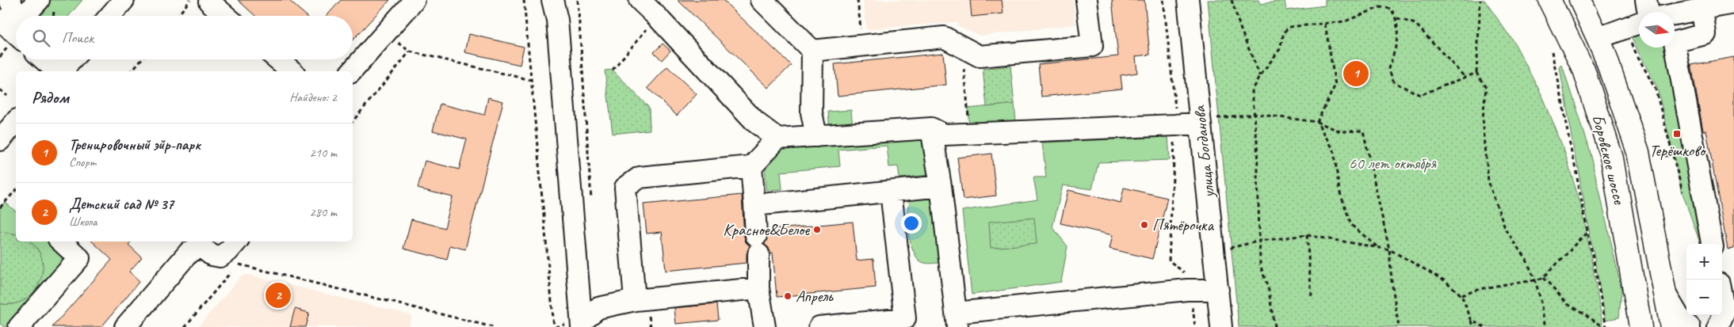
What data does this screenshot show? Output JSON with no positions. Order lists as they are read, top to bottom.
{
  "streets": {
    "main road": ["Боровское шоссе"],
    "street": ["улица Богданова"]
  },
  "parks": ["60 лет октября"],
  "places": {
    "transit": ["Терёшково"],
    "other": ["Пятёрочка", "Красное&Белое", "Апрель"]
  },
  "north": "right",
  "page": {
    "search": "Поиск",
    "pins": ["1", "2"],
    "heading": ["Рядом", "Найдено: 2"],
    "list": [
      {
        "mark": "1",
        "name": "Тренировочный эйр-парк",
        "note": "Спорт",
        "value": "210 m"
      },
      {
        "mark": "2",
        "name": "Детский сад № 37",
        "note": "Школа",
        "value": "280 m"
      }
    ],
    "map_buttons": ["+", "−"]
  }
}
